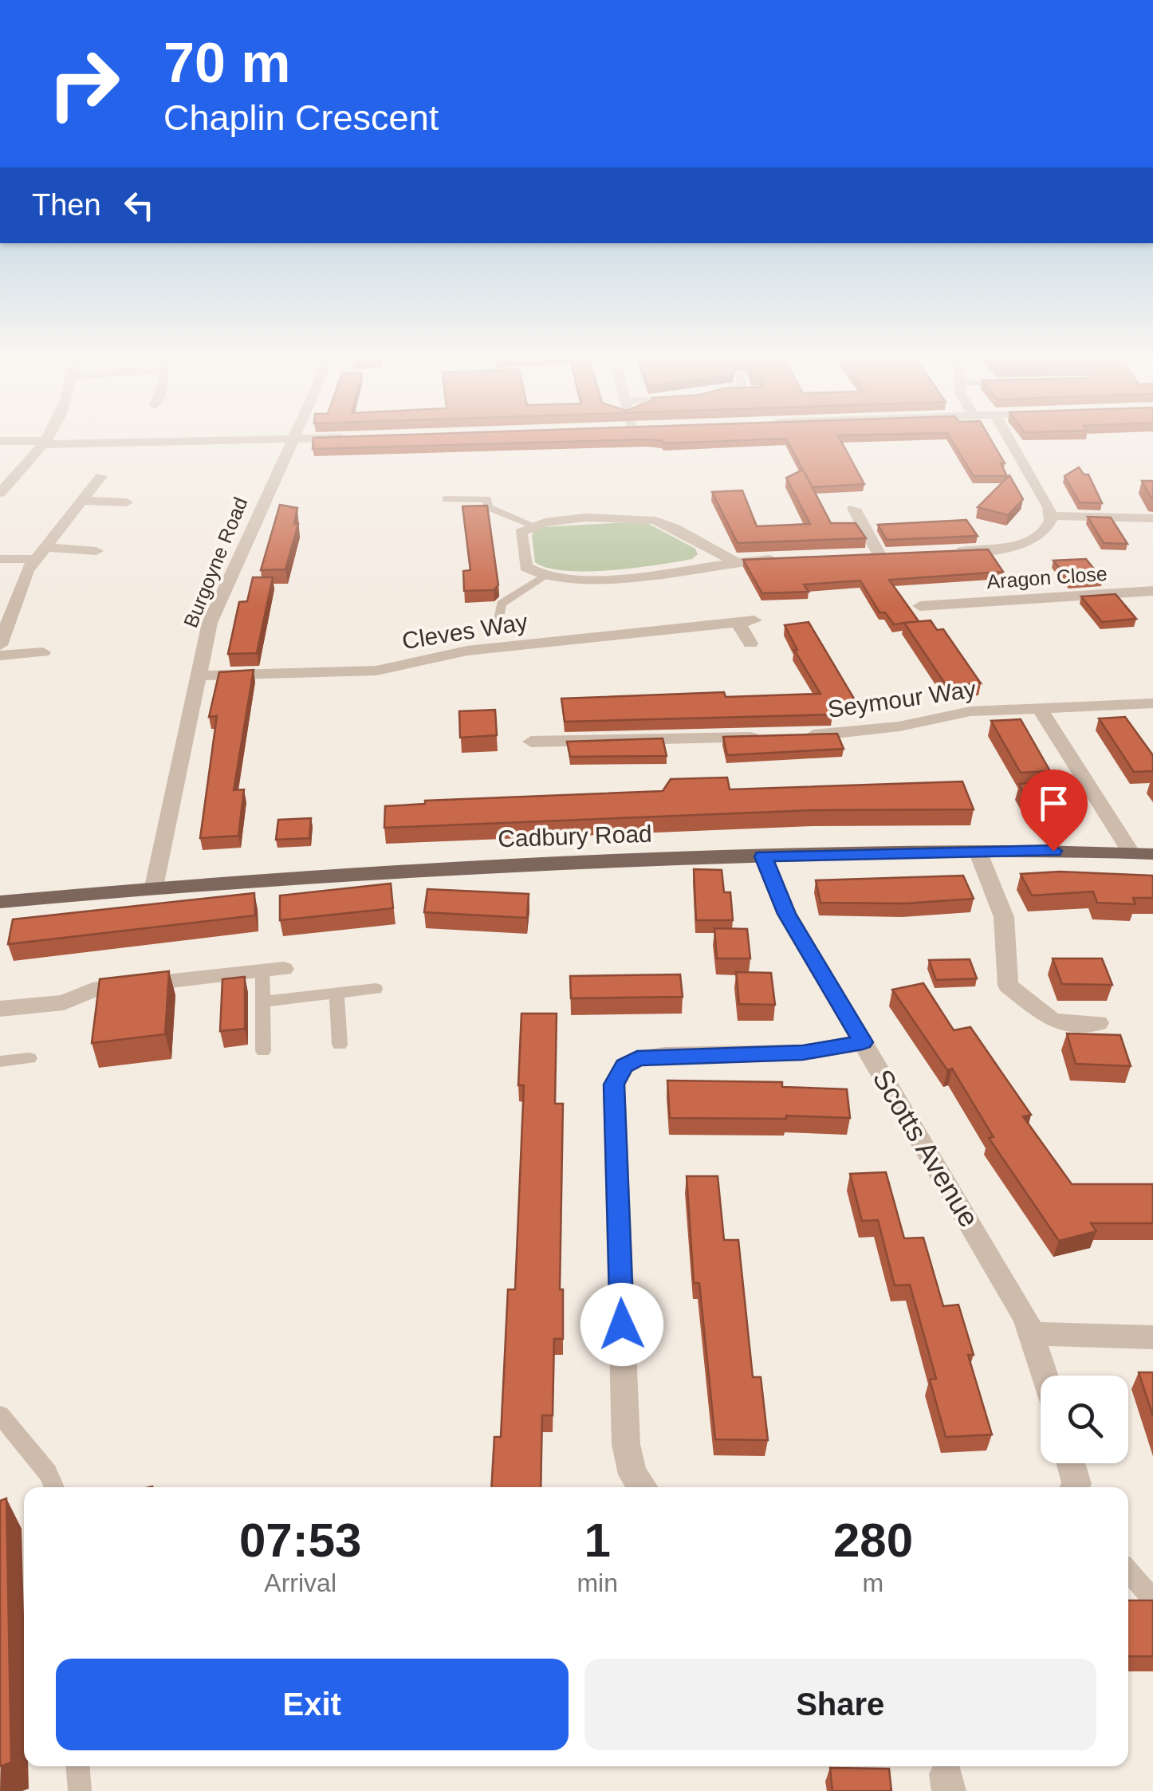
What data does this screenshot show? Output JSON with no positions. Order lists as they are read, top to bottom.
{
  "streets": {
    "main road": ["Cadbury Road"],
    "street": [
      "Burgoyne Road",
      "Aragon Close",
      "Cleves Way",
      "Seymour Way",
      "Scotts Avenue"
    ]
  },
  "crossings": [
    ["Burgoyne Road", "Cleves Way"],
    ["Burgoyne Road", "Cadbury Road"],
    ["Cadbury Road", "Scotts Avenue"]
  ],
  "page": {
    "turn": ["70 m", "Chaplin Crescent"],
    "then": "Then",
    "eta": [
      "07:53",
      "Arrival",
      "1",
      "min",
      "280",
      "m"
    ],
    "buttons": ["Exit", "Share"]
  }
}
